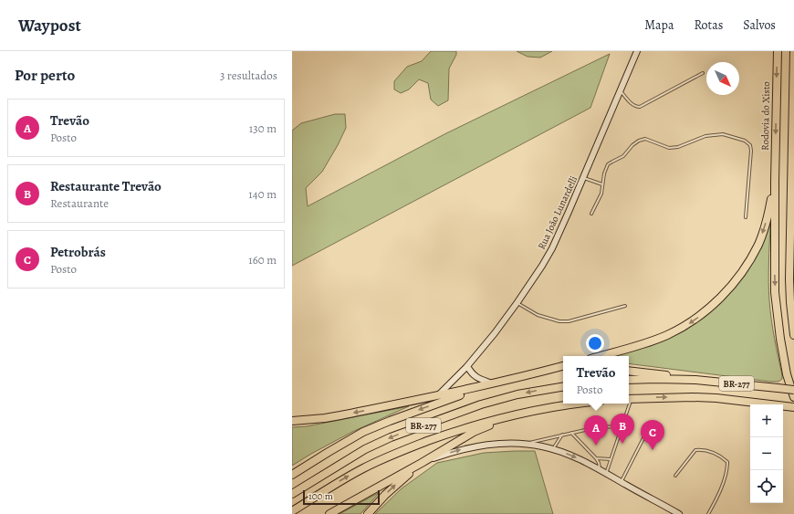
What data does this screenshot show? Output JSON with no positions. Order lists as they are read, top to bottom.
{
  "streets": {
    "highway": ["Rodovia do Xisto", "BR-277"],
    "street": ["Rua João Lunardelli"]
  },
  "scale_bar": "100 m",
  "north": "bottom right",
  "page": {
    "header": "Waypost",
    "nav": ["Mapa", "Rotas", "Salvos"],
    "heading": ["Por perto", "3 resultados"],
    "list": [
      {
        "mark": "A",
        "name": "Trevão",
        "note": "Posto",
        "value": "130 m"
      },
      {
        "mark": "B",
        "name": "Restaurante Trevão",
        "note": "Restaurante",
        "value": "140 m"
      },
      {
        "mark": "C",
        "name": "Petrobrás",
        "note": "Posto",
        "value": "160 m"
      }
    ],
    "popup": ["Trevão", "Posto"],
    "map_buttons": ["+", "−"],
    "pins": ["B", "A", "C"],
    "scale": "100 m"
  }
}
